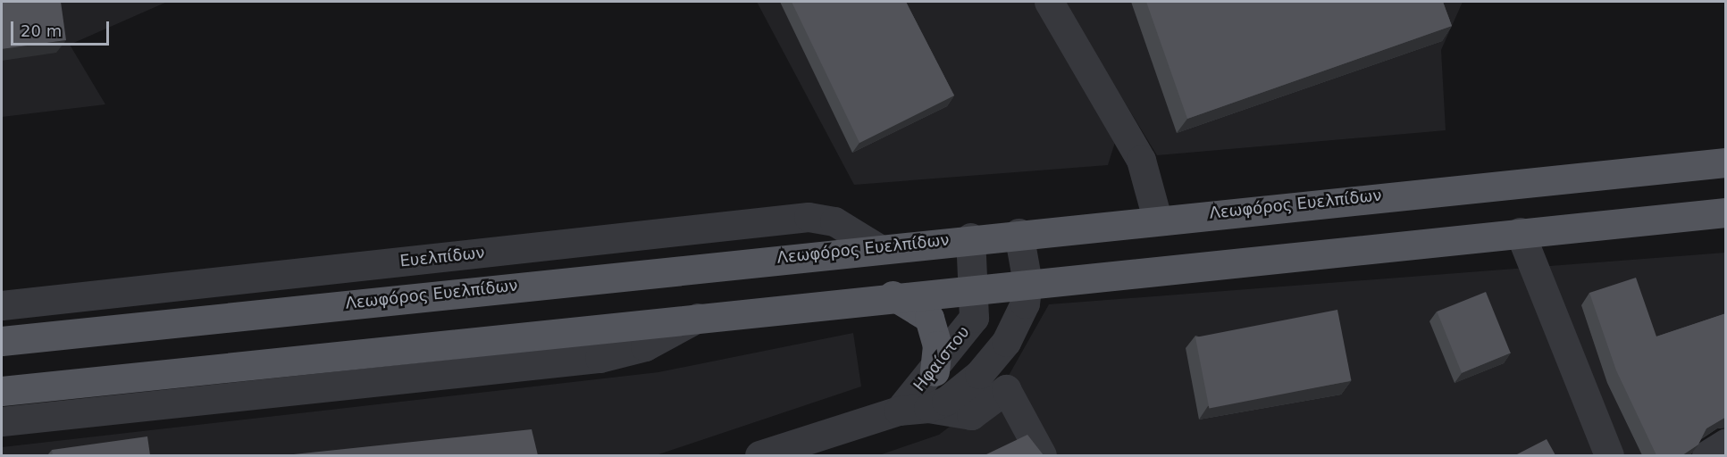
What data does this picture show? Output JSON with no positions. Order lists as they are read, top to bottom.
{
  "streets": {
    "main road": ["Λεωφόρος Ευελπίδων"],
    "street": ["Ευελπίδων", "Ηφαίστου"]
  },
  "crossings": [
    ["Λεωφόρος Ευελπίδων", "Ευελπίδων"],
    ["Λεωφόρος Ευελπίδων", "Ηφαίστου"]
  ],
  "scale_bar": "20 m"
}
